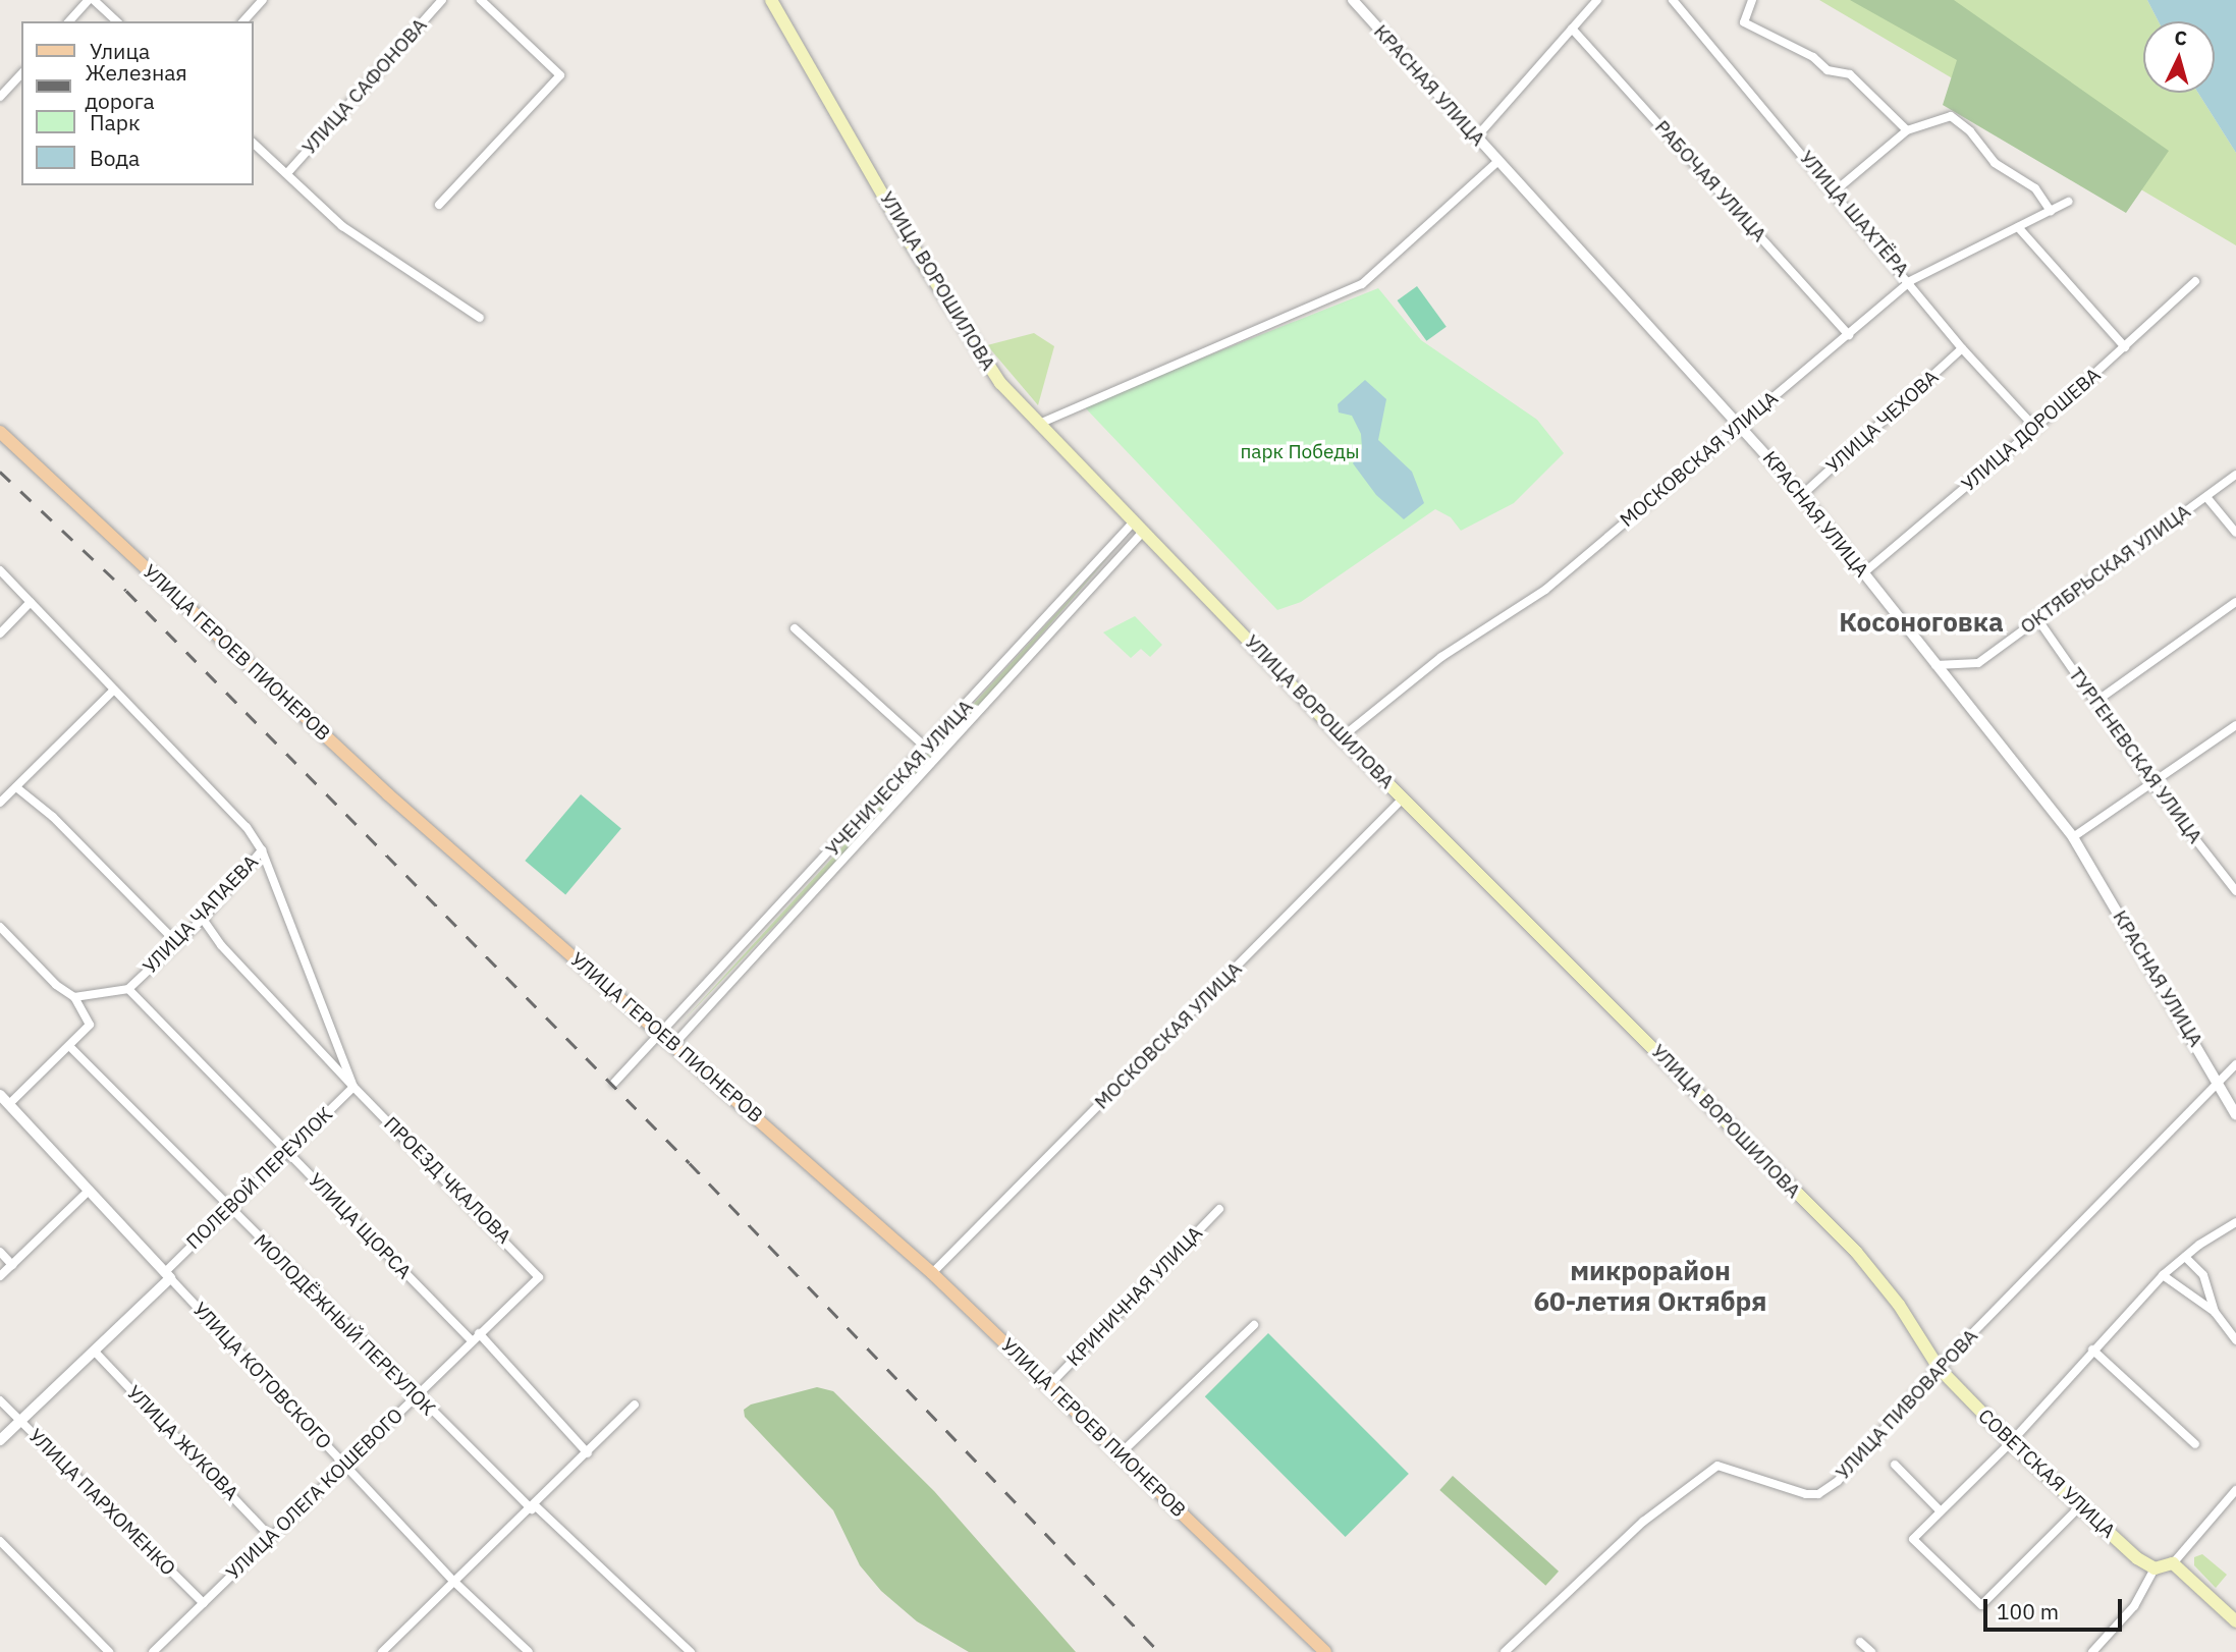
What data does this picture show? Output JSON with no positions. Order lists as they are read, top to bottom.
{
  "streets": {
    "main road": ["УЛИЦА ВОРОШИЛОВА", "УЛИЦА ГЕРОЕВ ПИОНЕРОВ", "СОВЕТСКАЯ УЛИЦА"],
    "street": [
      "КРАСНАЯ УЛИЦА",
      "УЛИЦА САФОНОВА",
      "РАБОЧАЯ УЛИЦА",
      "УЛИЦА ШАХТЁРА",
      "УЛИЦА ЧЕХОВА",
      "УЛИЦА ДОРОШЕВА",
      "МОСКОВСКАЯ УЛИЦА",
      "ОКТЯБРЬСКАЯ УЛИЦА",
      "ТУРГЕНЕВСКАЯ УЛИЦА",
      "УЧЕНИЧЕСКАЯ УЛИЦА",
      "УЛИЦА ЧАПАЕВА",
      "ПОЛЕВОЙ ПЕРЕУЛОК",
      "ПРОЕЗД ЧКАЛОВА",
      "УЛИЦА ЩОРСА",
      "КРИНИЧНАЯ УЛИЦА",
      "МОЛОДЁЖНЫЙ ПЕРЕУЛОК",
      "УЛИЦА КОТОВСКОГО",
      "УЛИЦА ПИВОВАРОВА",
      "УЛИЦА ЖУКОВА",
      "УЛИЦА ОЛЕГА КОШЕВОГО",
      "УЛИЦА ПАРХОМЕНКО"
    ]
  },
  "crossings": [
    ["КРАСНАЯ УЛИЦА", "УЛИЦА ЧЕХОВА"],
    ["КРАСНАЯ УЛИЦА", "УЛИЦА ДОРОШЕВА"],
    ["КРАСНАЯ УЛИЦА", "МОСКОВСКАЯ УЛИЦА"],
    ["КРАСНАЯ УЛИЦА", "ОКТЯБРЬСКАЯ УЛИЦА"],
    ["КРАСНАЯ УЛИЦА", "УЛИЦА ПИВОВАРОВА"],
    ["РАБОЧАЯ УЛИЦА", "МОСКОВСКАЯ УЛИЦА"],
    ["УЛИЦА ШАХТЁРА", "УЛИЦА ЧЕХОВА"],
    ["УЛИЦА ШАХТЁРА", "УЛИЦА ДОРОШЕВА"],
    ["УЛИЦА ШАХТЁРА", "МОСКОВСКАЯ УЛИЦА"],
    ["УЛИЦА ВОРОШИЛОВА", "МОСКОВСКАЯ УЛИЦА"],
    ["УЛИЦА ВОРОШИЛОВА", "УЧЕНИЧЕСКАЯ УЛИЦА"],
    ["УЛИЦА ВОРОШИЛОВА", "УЛИЦА ПИВОВАРОВА"],
    ["УЛИЦА ВОРОШИЛОВА", "СОВЕТСКАЯ УЛИЦА"],
    ["МОСКОВСКАЯ УЛИЦА", "УЛИЦА ГЕРОЕВ ПИОНЕРОВ"],
    ["ОКТЯБРЬСКАЯ УЛИЦА", "ТУРГЕНЕВСКАЯ УЛИЦА"],
    ["УЛИЦА ГЕРОЕВ ПИОНЕРОВ", "УЧЕНИЧЕСКАЯ УЛИЦА"],
    ["УЛИЦА ГЕРОЕВ ПИОНЕРОВ", "КРИНИЧНАЯ УЛИЦА"],
    ["УЛИЦА ЧАПАЕВА", "ПРОЕЗД ЧКАЛОВА"],
    ["УЛИЦА ЧАПАЕВА", "УЛИЦА ЩОРСА"],
    ["ПОЛЕВОЙ ПЕРЕУЛОК", "ПРОЕЗД ЧКАЛОВА"],
    ["ПОЛЕВОЙ ПЕРЕУЛОК", "УЛИЦА ЩОРСА"],
    ["ПОЛЕВОЙ ПЕРЕУЛОК", "МОЛОДЁЖНЫЙ ПЕРЕУЛОК"],
    ["ПОЛЕВОЙ ПЕРЕУЛОК", "УЛИЦА КОТОВСКОГО"],
    ["ПОЛЕВОЙ ПЕРЕУЛОК", "УЛИЦА ЖУКОВА"],
    ["ПОЛЕВОЙ ПЕРЕУЛОК", "УЛИЦА ПАРХОМЕНКО"],
    ["ПРОЕЗД ЧКАЛОВА", "УЛИЦА ОЛЕГА КОШЕВОГО"],
    ["УЛИЦА ЩОРСА", "УЛИЦА ОЛЕГА КОШЕВОГО"],
    ["МОЛОДЁЖНЫЙ ПЕРЕУЛОК", "УЛИЦА ОЛЕГА КОШЕВОГО"],
    ["УЛИЦА КОТОВСКОГО", "УЛИЦА ОЛЕГА КОШЕВОГО"],
    ["УЛИЦА ПИВОВАРОВА", "СОВЕТСКАЯ УЛИЦА"],
    ["УЛИЦА ЖУКОВА", "УЛИЦА ОЛЕГА КОШЕВОГО"],
    ["УЛИЦА ОЛЕГА КОШЕВОГО", "УЛИЦА ПАРХОМЕНКО"]
  ],
  "districts": ["Косоноговка", "микрорайон 60-летия Октября"],
  "parks": ["парк Победы"],
  "legend": [
    "Улица",
    "Железная дорога",
    "Парк",
    "Вода"
  ],
  "scale_bar": "100 m",
  "north": "top"
}
